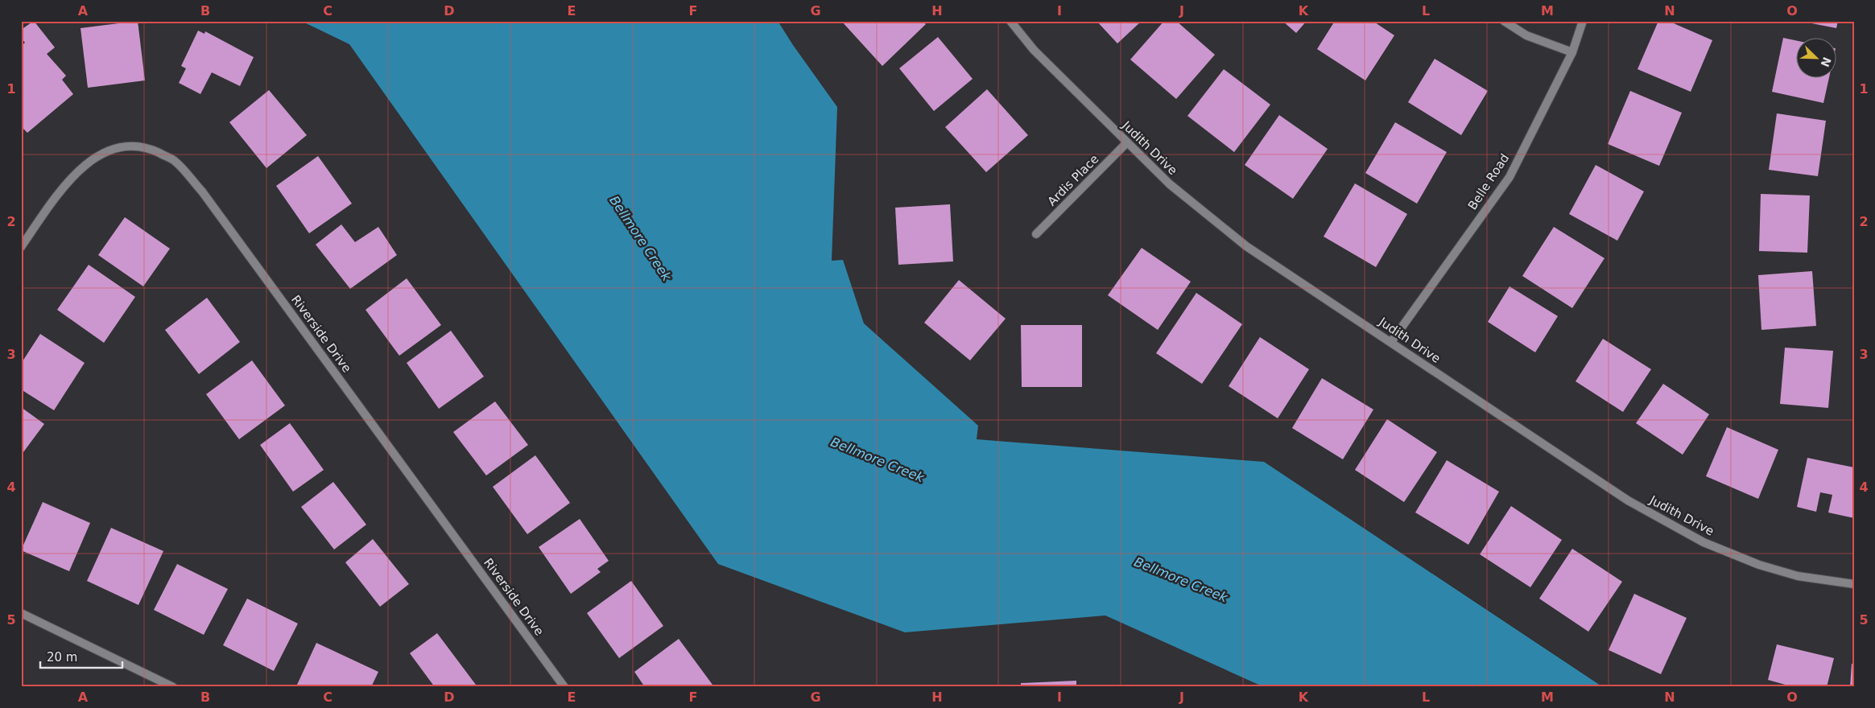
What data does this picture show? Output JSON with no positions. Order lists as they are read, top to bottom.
{
  "streets": {
    "street": [
      "Judith Drive",
      "Ardis Place",
      "Belle Road",
      "Riverside Drive"
    ]
  },
  "crossings": [
    ["Judith Drive", "Ardis Place"],
    ["Judith Drive", "Belle Road"]
  ],
  "water": ["Bellmore Creek"],
  "scale_bar": "20 m",
  "north": "bottom right",
  "grid": {
    "columns": [
      "A",
      "B",
      "C",
      "D",
      "E",
      "F",
      "G",
      "H",
      "I",
      "J",
      "K",
      "L",
      "M",
      "N",
      "O"
    ],
    "rows": [
      "1",
      "2",
      "3",
      "4",
      "5"
    ]
  }
}
